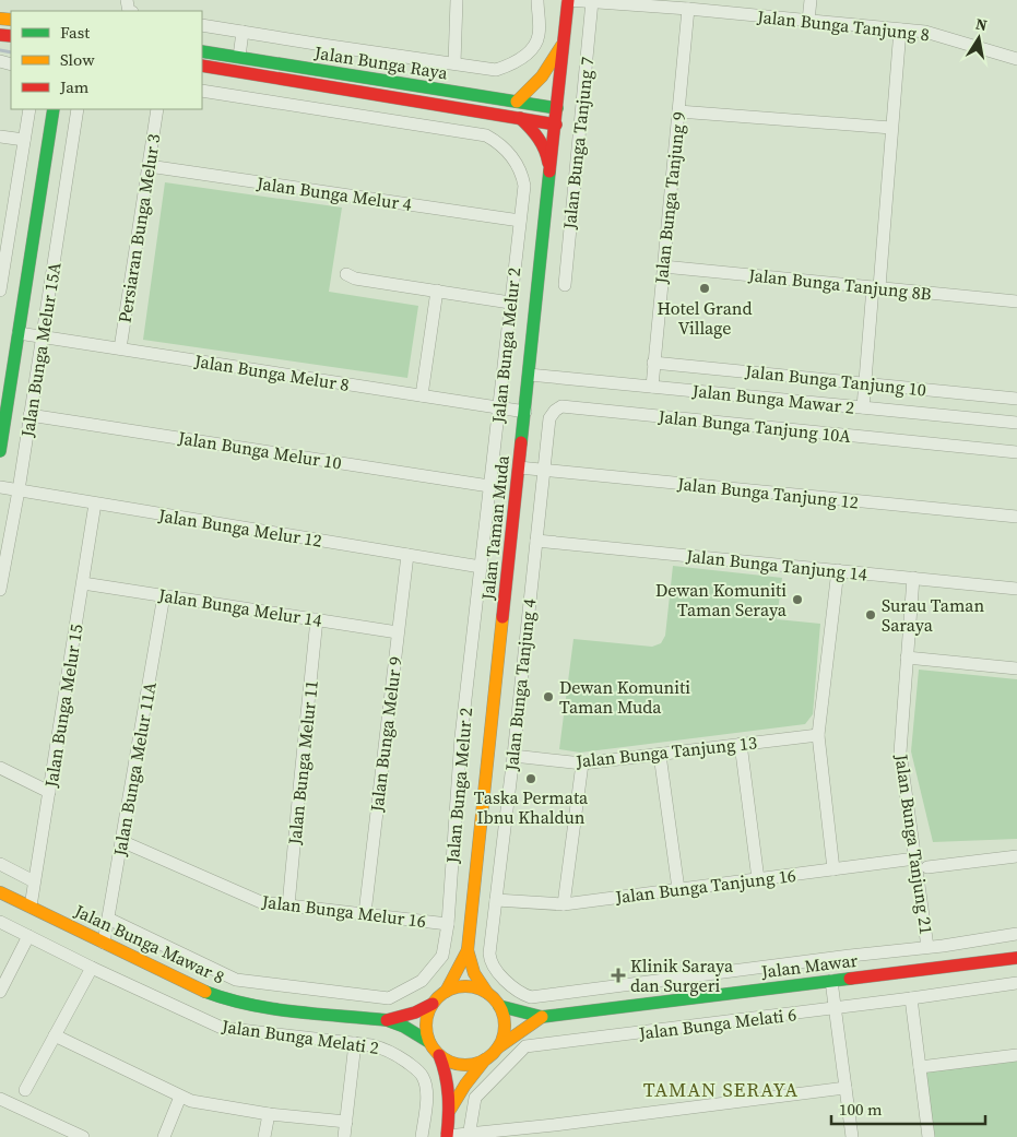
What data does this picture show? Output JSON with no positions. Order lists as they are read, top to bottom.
{
  "streets": {
    "street": [
      "Jalan Bunga Tanjung 8",
      "Jalan Bunga Raya",
      "Jalan Bunga Tanjung 7",
      "Jalan Bunga Melur 4",
      "Jalan Bunga Tanjung 9",
      "Persiaran Bunga Melur 3",
      "Jalan Bunga Tanjung 8B",
      "Jalan Bunga Melur 2",
      "Jalan Bunga Melur 15A",
      "Jalan Bunga Melur 8",
      "Jalan Bunga Tanjung 10",
      "Jalan Bunga Mawar 2",
      "Jalan Bunga Tanjung 10A",
      "Jalan Bunga Melur 10",
      "Jalan Bunga Tanjung 12",
      "Jalan Bunga Melur 12",
      "Jalan Taman Muda",
      "Jalan Bunga Tanjung 14",
      "Jalan Bunga Melur 14",
      "Jalan Bunga Tanjung 4",
      "Jalan Bunga Melur 15",
      "Jalan Bunga Melur 9",
      "Jalan Bunga Tanjung 13",
      "Jalan Bunga Melur 11",
      "Jalan Bunga Melur 11A",
      "Jalan Bunga Tanjung 21",
      "Jalan Bunga Tanjung 16",
      "Jalan Bunga Melur 16",
      "Jalan Bunga Mawar 8",
      "Jalan Mawar",
      "Jalan Bunga Melati 6",
      "Jalan Bunga Melati 2"
    ]
  },
  "crossings": [
    ["Jalan Bunga Tanjung 8", "Jalan Bunga Tanjung 7"],
    ["Jalan Bunga Tanjung 8", "Jalan Bunga Tanjung 9"],
    ["Jalan Bunga Tanjung 8", "Jalan Taman Muda"],
    ["Jalan Bunga Raya", "Jalan Taman Muda"],
    ["Jalan Bunga Melur 4", "Persiaran Bunga Melur 3"],
    ["Jalan Bunga Melur 4", "Jalan Bunga Melur 2"],
    ["Jalan Bunga Tanjung 9", "Jalan Bunga Tanjung 8B"],
    ["Jalan Bunga Tanjung 9", "Jalan Bunga Tanjung 10"],
    ["Jalan Bunga Tanjung 9", "Jalan Bunga Mawar 2"],
    ["Persiaran Bunga Melur 3", "Jalan Bunga Melur 8"],
    ["Jalan Bunga Melur 2", "Jalan Bunga Melur 8"],
    ["Jalan Bunga Melur 2", "Jalan Bunga Melur 10"],
    ["Jalan Bunga Melur 2", "Jalan Bunga Melur 12"],
    ["Jalan Bunga Melur 2", "Jalan Bunga Melur 11A"],
    ["Jalan Bunga Melur 2", "Jalan Bunga Melur 16"],
    ["Jalan Bunga Melur 15A", "Jalan Bunga Melur 8"],
    ["Jalan Bunga Melur 15A", "Jalan Bunga Melur 10"],
    ["Jalan Bunga Melur 15A", "Jalan Bunga Melur 12"],
    ["Jalan Bunga Melur 8", "Jalan Taman Muda"],
    ["Jalan Bunga Mawar 2", "Jalan Taman Muda"],
    ["Jalan Bunga Tanjung 10A", "Jalan Bunga Tanjung 12"],
    ["Jalan Bunga Tanjung 10A", "Jalan Bunga Tanjung 4"],
    ["Jalan Bunga Tanjung 12", "Jalan Taman Muda"],
    ["Jalan Bunga Tanjung 12", "Jalan Bunga Tanjung 4"],
    ["Jalan Bunga Melur 12", "Jalan Bunga Melur 15"],
    ["Jalan Bunga Melur 12", "Jalan Bunga Melur 9"],
    ["Jalan Taman Muda", "Jalan Bunga Mawar 8"],
    ["Jalan Taman Muda", "Jalan Mawar"],
    ["Jalan Bunga Tanjung 14", "Jalan Bunga Tanjung 4"],
    ["Jalan Bunga Tanjung 14", "Jalan Bunga Tanjung 21"],
    ["Jalan Bunga Melur 14", "Jalan Bunga Melur 15"],
    ["Jalan Bunga Melur 14", "Jalan Bunga Melur 9"],
    ["Jalan Bunga Melur 14", "Jalan Bunga Melur 11"],
    ["Jalan Bunga Melur 14", "Jalan Bunga Melur 11A"],
    ["Jalan Bunga Tanjung 4", "Jalan Bunga Tanjung 13"],
    ["Jalan Bunga Tanjung 4", "Jalan Bunga Tanjung 21"],
    ["Jalan Bunga Tanjung 4", "Jalan Bunga Tanjung 16"],
    ["Jalan Bunga Melur 15", "Jalan Bunga Mawar 8"],
    ["Jalan Bunga Melur 9", "Jalan Bunga Melur 16"],
    ["Jalan Bunga Melur 11", "Jalan Bunga Melur 16"],
    ["Jalan Bunga Melur 11A", "Jalan Bunga Melur 16"],
    ["Jalan Bunga Melur 11A", "Jalan Bunga Mawar 8"],
    ["Jalan Bunga Tanjung 21", "Jalan Bunga Tanjung 16"],
    ["Jalan Bunga Mawar 8", "Jalan Mawar"]
  ],
  "districts": ["TAMAN SERAYA"],
  "places": {
    "other": [
      "Hotel Grand Village",
      "Dewan Komuniti Taman Seraya",
      "Surau Taman Saraya",
      "Dewan Komuniti Taman Muda",
      "Taska Permata Ibnu Khaldun"
    ],
    "health": ["Klinik Saraya dan Surgeri"]
  },
  "legend": ["Fast", "Slow", "Jam"],
  "scale_bar": "100 m",
  "north": "top"
}
